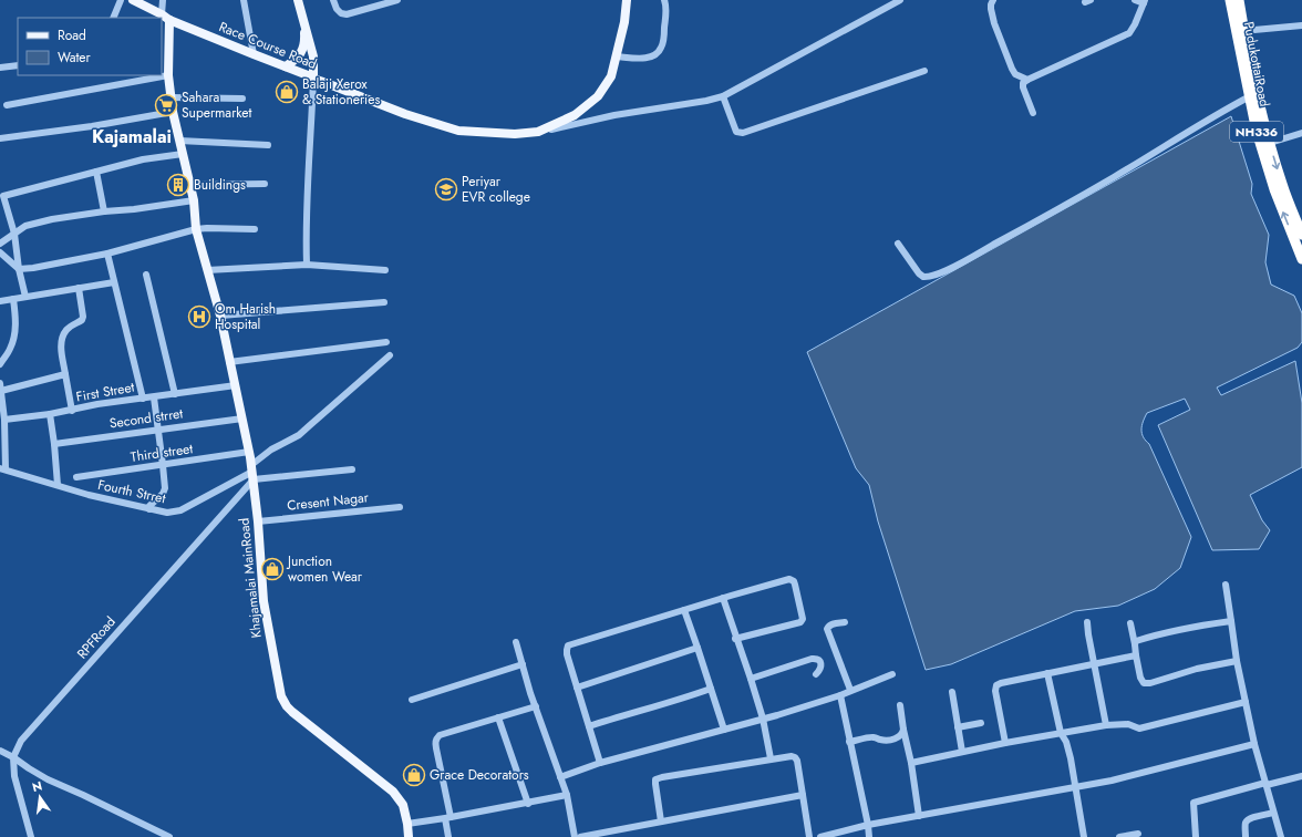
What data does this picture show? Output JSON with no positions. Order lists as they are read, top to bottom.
{
  "streets": {
    "highway": ["PudukottaiRoad", "NH336"],
    "main road": ["Race Course Road", "Khajamalai MainRoad"],
    "street": [
      "First Street",
      "Second strret",
      "Third street",
      "Fourth Strret",
      "Cresent Nagar",
      "RPFRoad"
    ]
  },
  "crossings": [
    ["Race Course Road", "Khajamalai MainRoad"],
    ["PudukottaiRoad", "NH336"],
    ["First Street", "Khajamalai MainRoad"],
    ["Second strret", "Khajamalai MainRoad"],
    ["Third street", "Khajamalai MainRoad"],
    ["Fourth Strret", "Khajamalai MainRoad"],
    ["Fourth Strret", "RPFRoad"],
    ["Cresent Nagar", "Khajamalai MainRoad"],
    ["Khajamalai MainRoad", "RPFRoad"]
  ],
  "districts": ["Kajamalai"],
  "places": {
    "shop": ["Balaji Xerox & Stationeries", "Junction women Wear", "Grace Decorators"],
    "supermarket": ["Sahara Supermarket"],
    "building": ["Buildings"],
    "school or university": ["Periyar EVR college"],
    "hospital": ["Om Harish Hospital"]
  },
  "legend": ["Road", "Water"],
  "north": "top"
}
